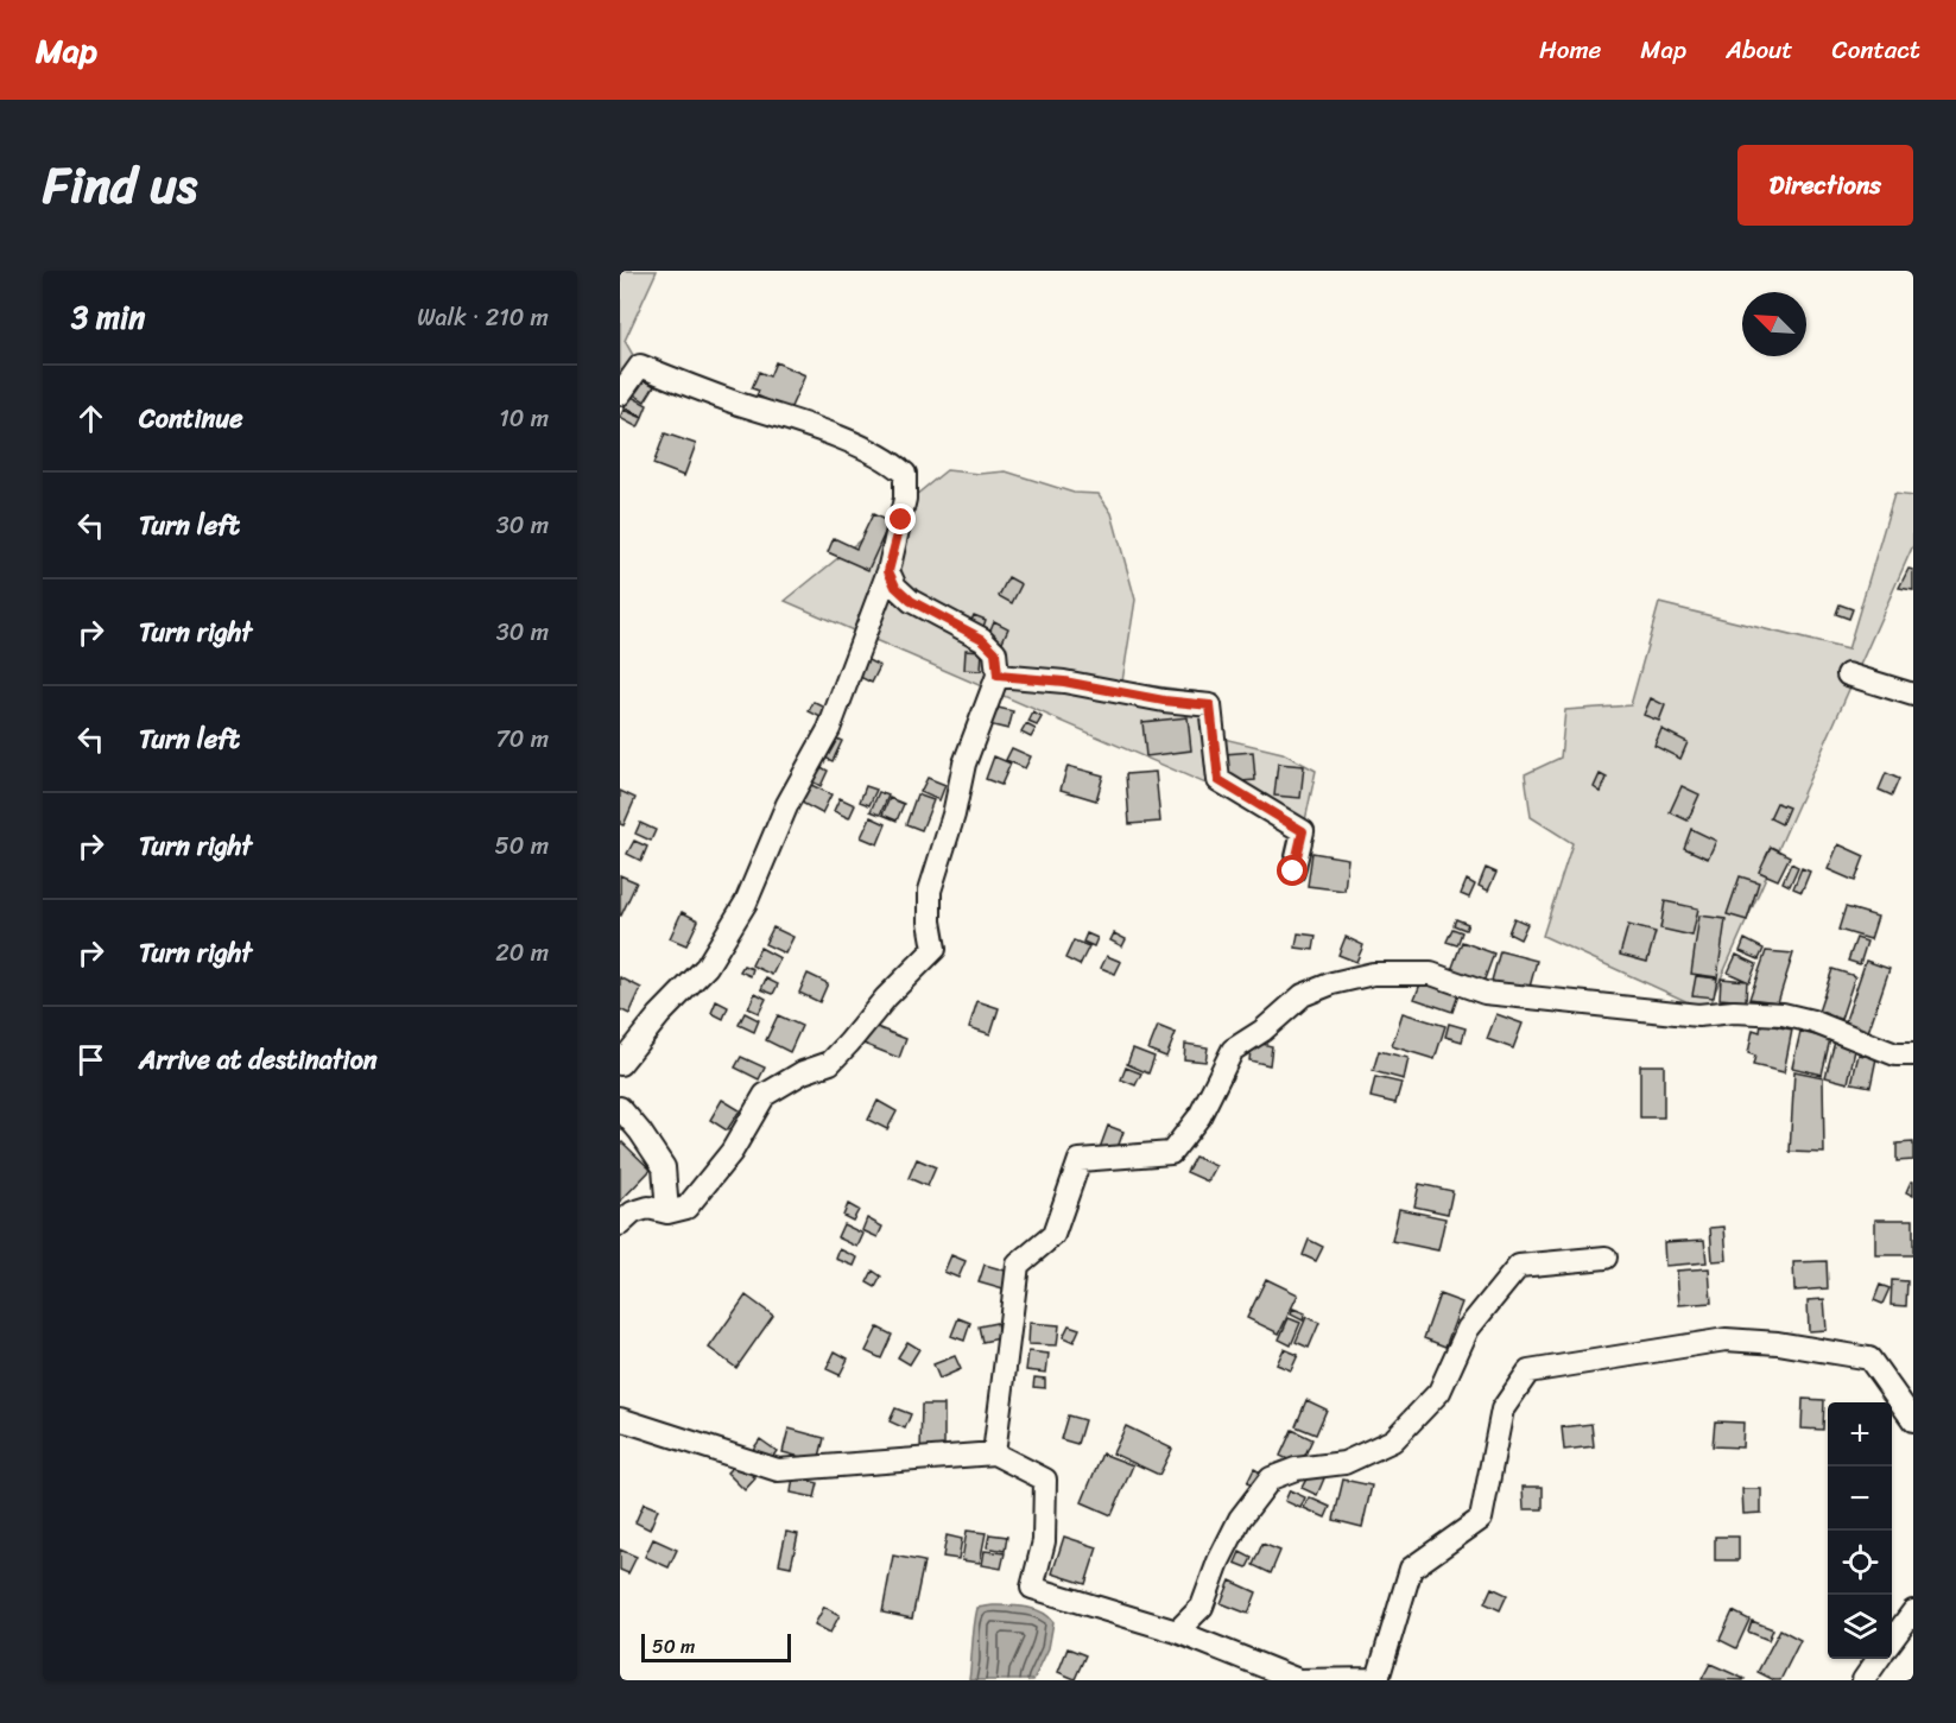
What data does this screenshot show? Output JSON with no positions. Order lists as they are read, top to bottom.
{
  "scale_bar": "50 m",
  "north": "top left",
  "page": {
    "header": "Map",
    "nav": [
      "Home",
      "Map",
      "About",
      "Contact"
    ],
    "title": "Find us",
    "buttons": "Directions",
    "heading": ["3 min", "Walk · 210 m"],
    "list": [
      ["Continue", "10 m"],
      ["Turn left", "30 m"],
      ["Turn right", "30 m"],
      ["Turn left", "70 m"],
      ["Turn right", "50 m"],
      ["Turn right", "20 m"],
      "Arrive at destination"
    ],
    "map_buttons": ["+", "−"],
    "scale": "50 m"
  }
}
